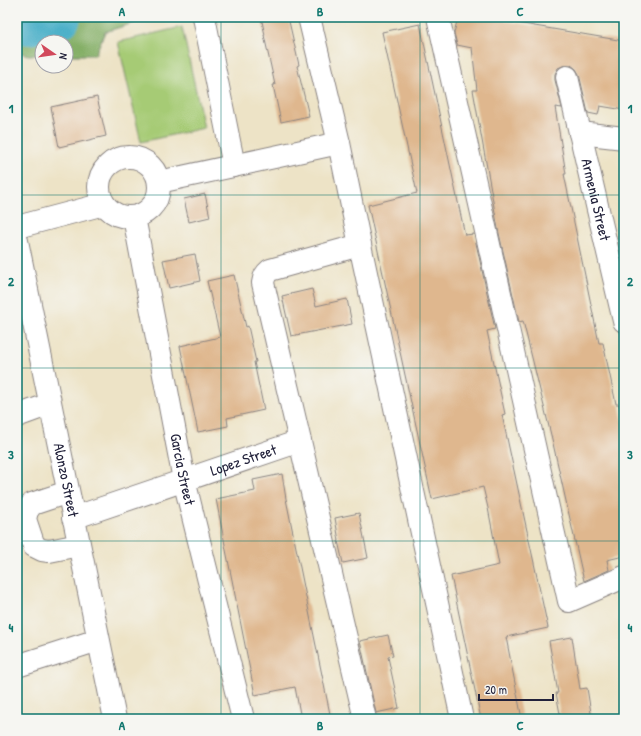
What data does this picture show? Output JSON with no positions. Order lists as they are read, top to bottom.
{
  "streets": {
    "street": [
      "Armenia Street",
      "Lopez Street",
      "Garcia Street",
      "Alonzo Street"
    ]
  },
  "crossings": [
    ["Lopez Street", "Garcia Street"],
    ["Lopez Street", "Alonzo Street"]
  ],
  "scale_bar": "20 m",
  "north": "right",
  "grid": {
    "columns": ["A", "B", "C"],
    "rows": [
      "1",
      "2",
      "3",
      "4"
    ]
  }
}
